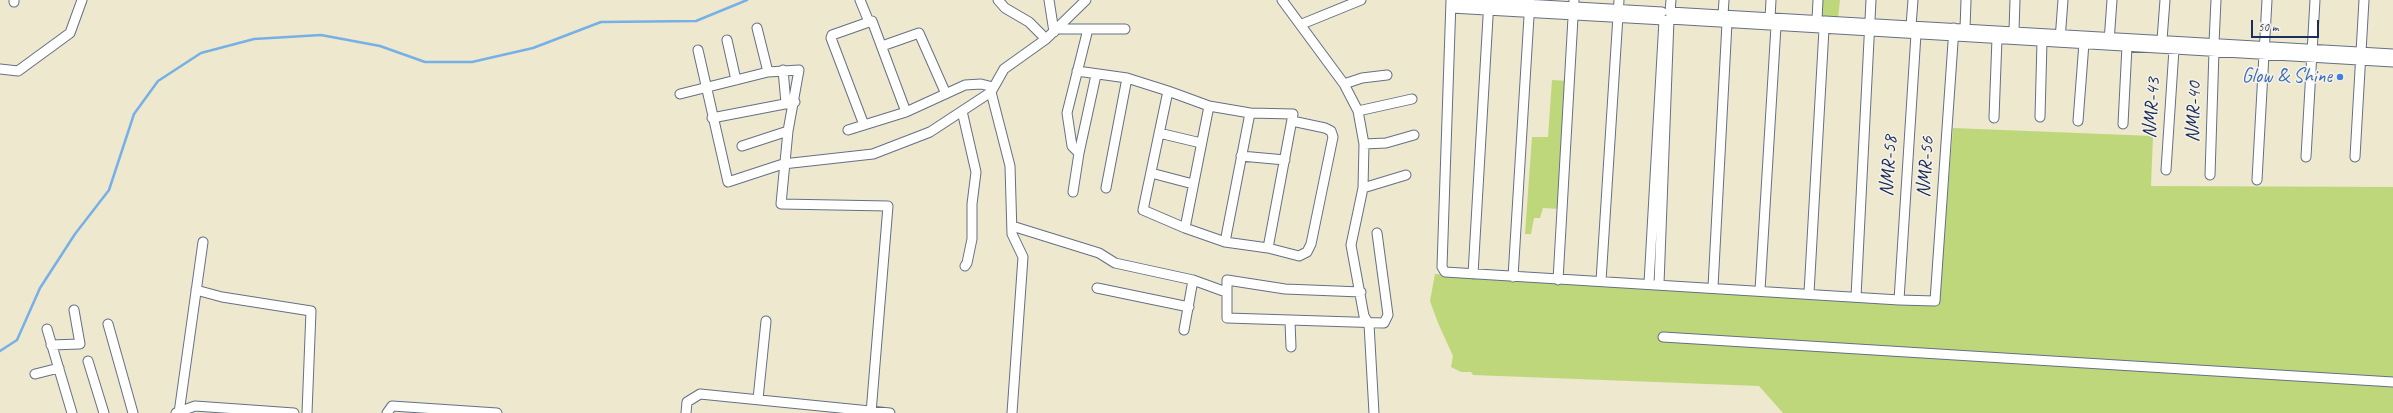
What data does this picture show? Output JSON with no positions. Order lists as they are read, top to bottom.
{
  "streets": {
    "street": [
      "NMR-43",
      "NMR-40",
      "NMR-58",
      "NMR-56"
    ]
  },
  "crossings": [
    ["NMR-58", "NMR-56"]
  ],
  "places": ["Glow & Shine"],
  "scale_bar": "50 m"
}
